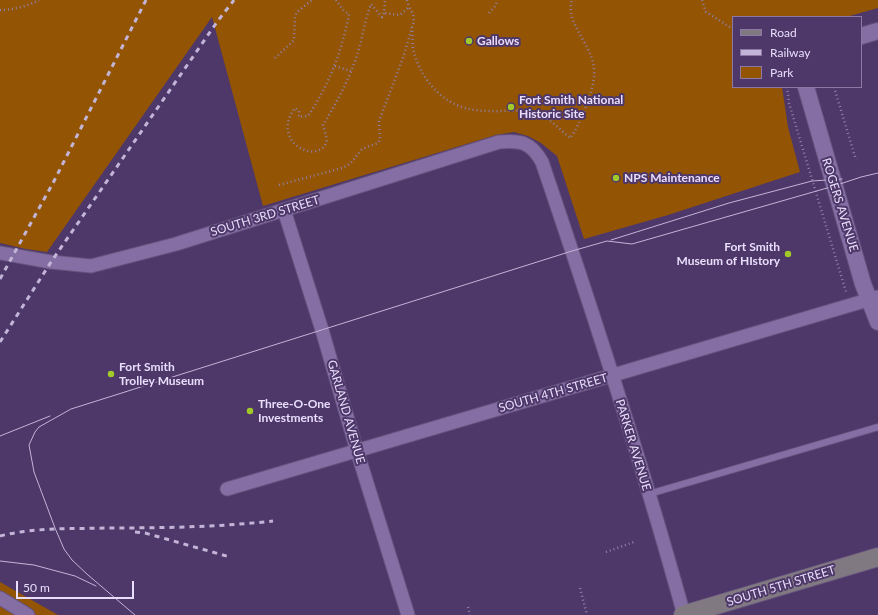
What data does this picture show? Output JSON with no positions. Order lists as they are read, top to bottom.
{
  "streets": {
    "main road": ["SOUTH 5TH STREET"],
    "street": [
      "ROGERS AVENUE",
      "SOUTH 3RD STREET",
      "SOUTH 4TH STREET",
      "GARLAND AVENUE",
      "PARKER AVENUE"
    ]
  },
  "crossings": [
    ["ROGERS AVENUE", "SOUTH 4TH STREET"],
    ["SOUTH 3RD STREET", "GARLAND AVENUE"],
    ["SOUTH 3RD STREET", "PARKER AVENUE"],
    ["SOUTH 4TH STREET", "GARLAND AVENUE"],
    ["SOUTH 4TH STREET", "PARKER AVENUE"],
    ["PARKER AVENUE", "SOUTH 5TH STREET"]
  ],
  "places": [
    "Gallows",
    "Fort Smith National Historic Site",
    "NPS Maintenance",
    "Fort Smith Museum of HIstory",
    "Fort Smith Trolley Museum",
    "Three-O-One Investments"
  ],
  "legend": ["Road", "Railway", "Park"],
  "scale_bar": "50 m"
}
